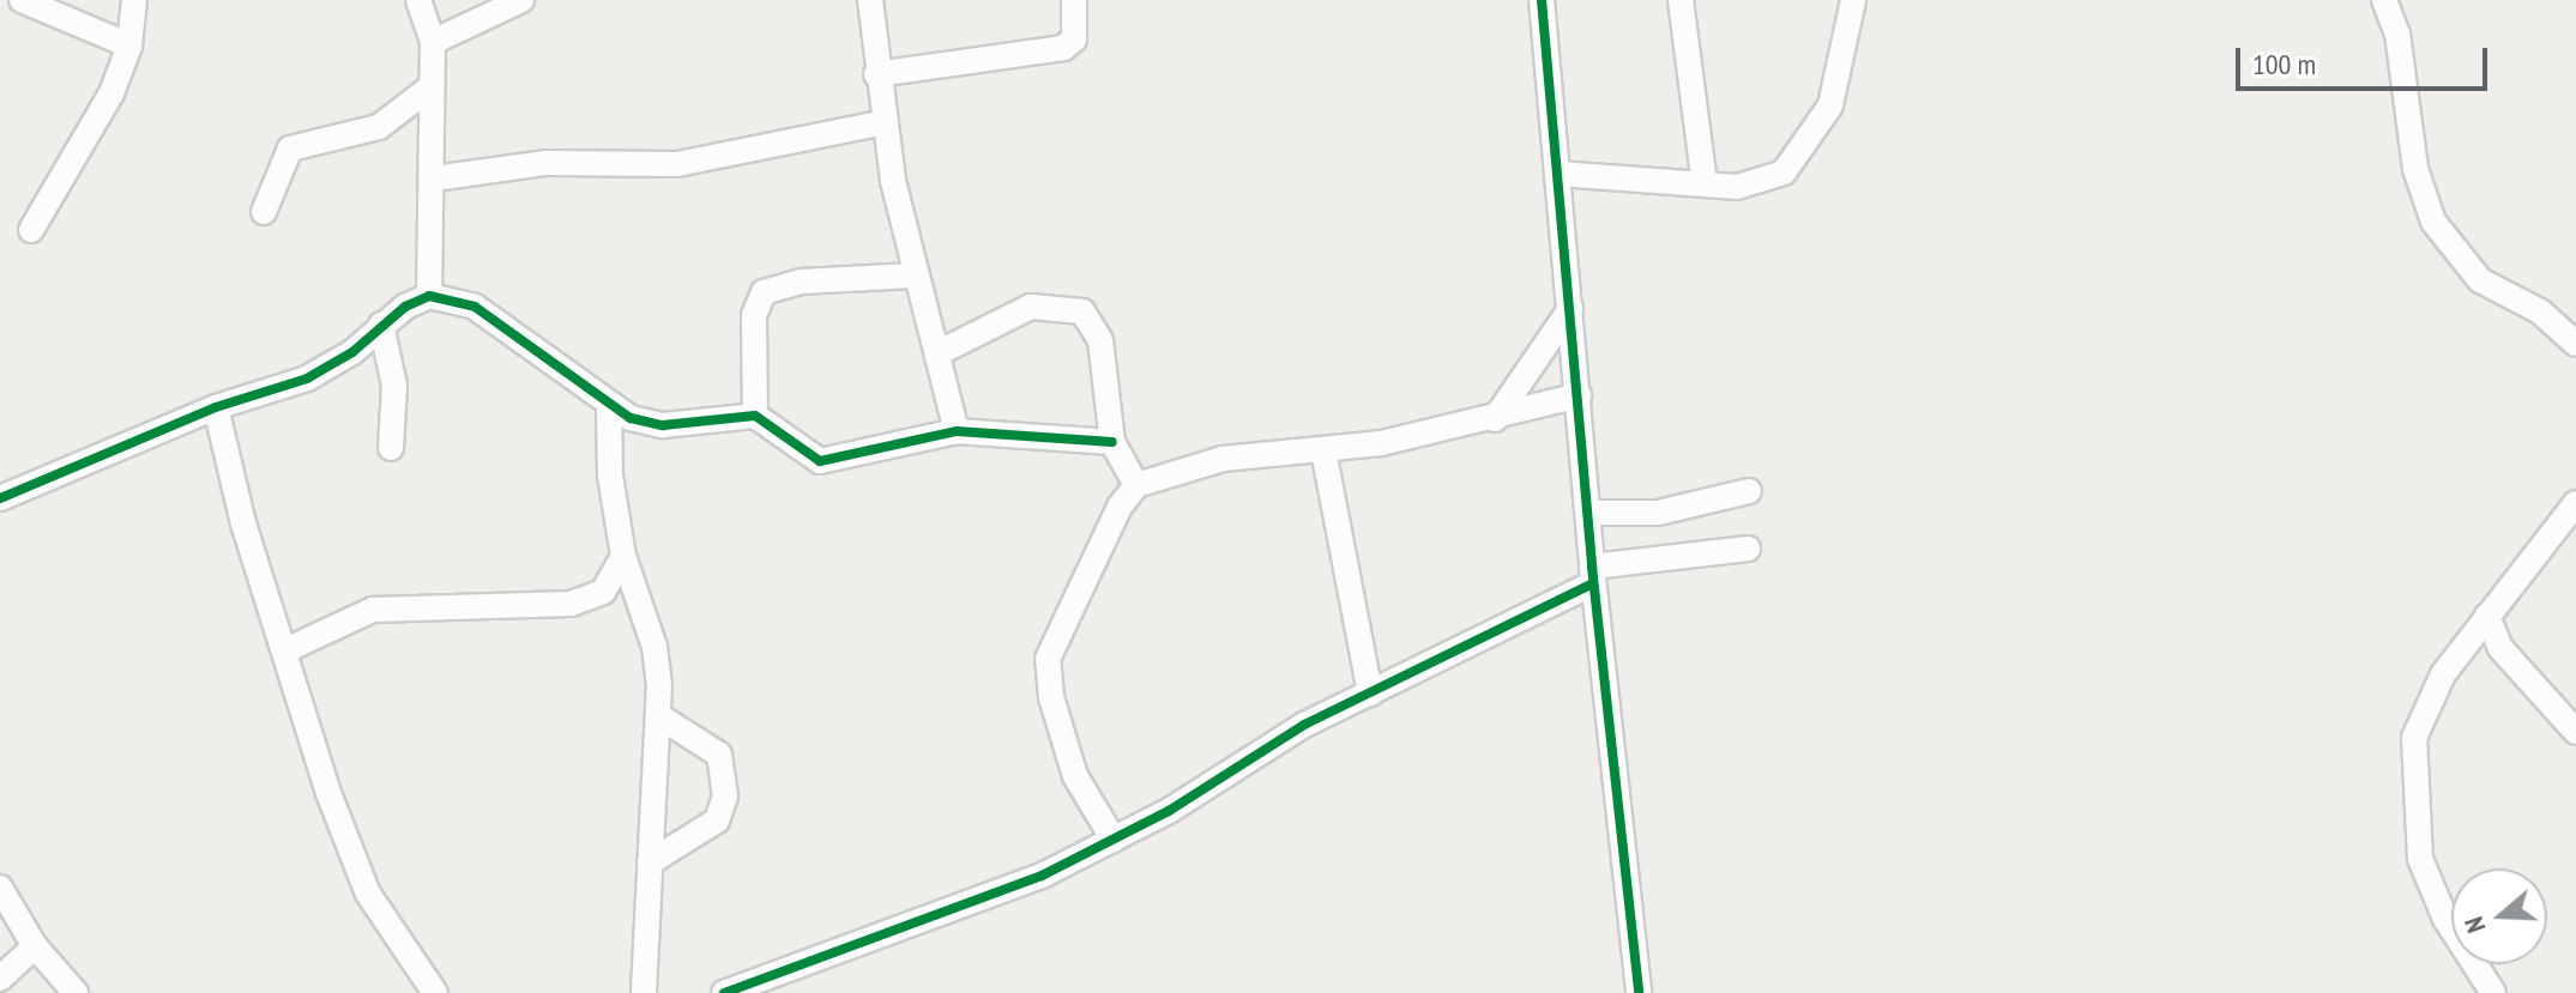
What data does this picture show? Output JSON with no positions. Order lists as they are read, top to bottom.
{
  "scale_bar": "100 m",
  "north": "left"
}
